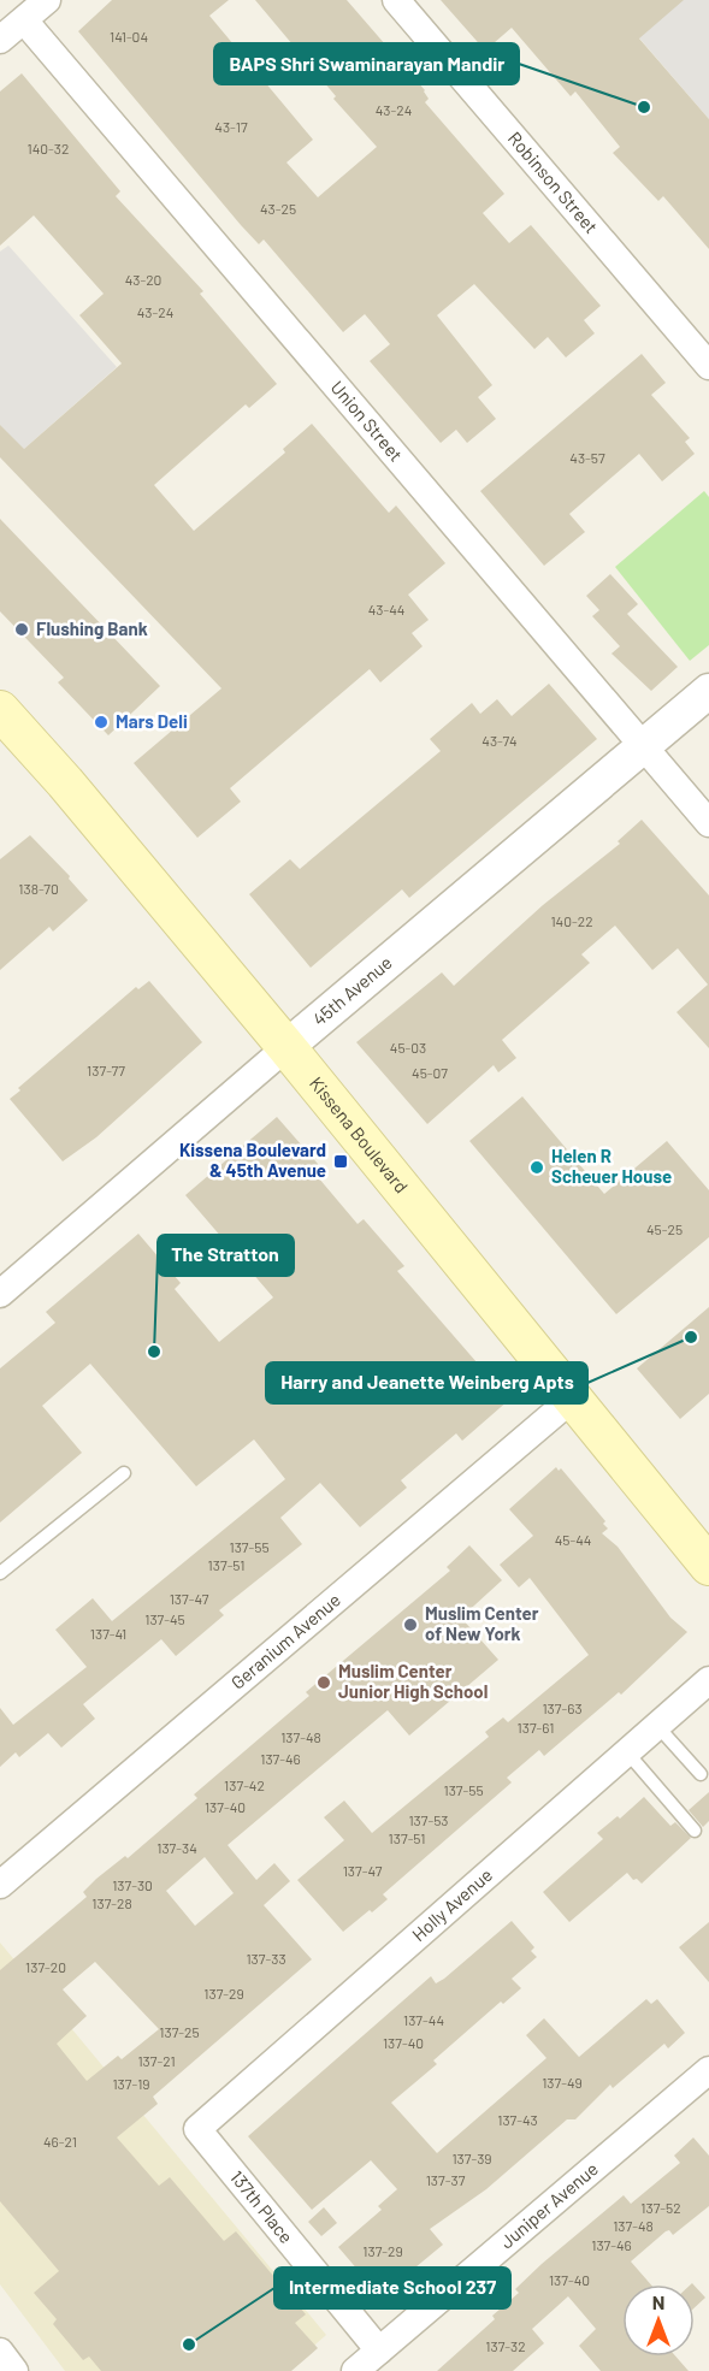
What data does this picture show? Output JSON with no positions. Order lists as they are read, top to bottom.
{
  "streets": {
    "main road": ["Kissena Boulevard"],
    "street": [
      "Robinson Street",
      "Union Street",
      "45th Avenue",
      "Geranium Avenue",
      "Holly Avenue",
      "137th Place",
      "Juniper Avenue"
    ]
  },
  "crossings": [
    ["Union Street", "45th Avenue"],
    ["45th Avenue", "Kissena Boulevard"],
    ["Kissena Boulevard", "Geranium Avenue"],
    ["Holly Avenue", "137th Place"],
    ["137th Place", "Juniper Avenue"]
  ],
  "places": {
    "other": [
      "BAPS Shri Swaminarayan Mandir",
      "Flushing Bank",
      "Mars Deli",
      "Helen R Scheuer House",
      "Harry and Jeanette Weinberg Apts",
      "The Stratton",
      "Muslim Center of New York",
      "Muslim Center Junior High School",
      "Intermediate School 237"
    ],
    "transit": ["Kissena Boulevard & 45th Avenue"]
  },
  "house_numbers": [
    "141-04",
    "43-24",
    "43-17",
    "140-32",
    "43-25",
    "43-20",
    "43-24",
    "43-57",
    "43-44",
    "43-74",
    "138-70",
    "140-22",
    "45-03",
    "137-77",
    "45-07",
    "45-25",
    "45-44",
    "137-55",
    "137-51",
    "137-47",
    "137-45",
    "137-41",
    "137-63",
    "137-61",
    "137-48",
    "137-46",
    "137-42",
    "137-55",
    "137-40",
    "137-53",
    "137-51",
    "137-34",
    "137-47",
    "137-30",
    "137-28",
    "137-33",
    "137-20",
    "137-29",
    "137-44",
    "137-25",
    "137-40",
    "137-21",
    "137-49",
    "137-19",
    "137-43",
    "46-21",
    "137-39",
    "137-37",
    "137-52",
    "137-48",
    "137-46",
    "137-29",
    "137-40",
    "137-32"
  ],
  "north": "top"
}
